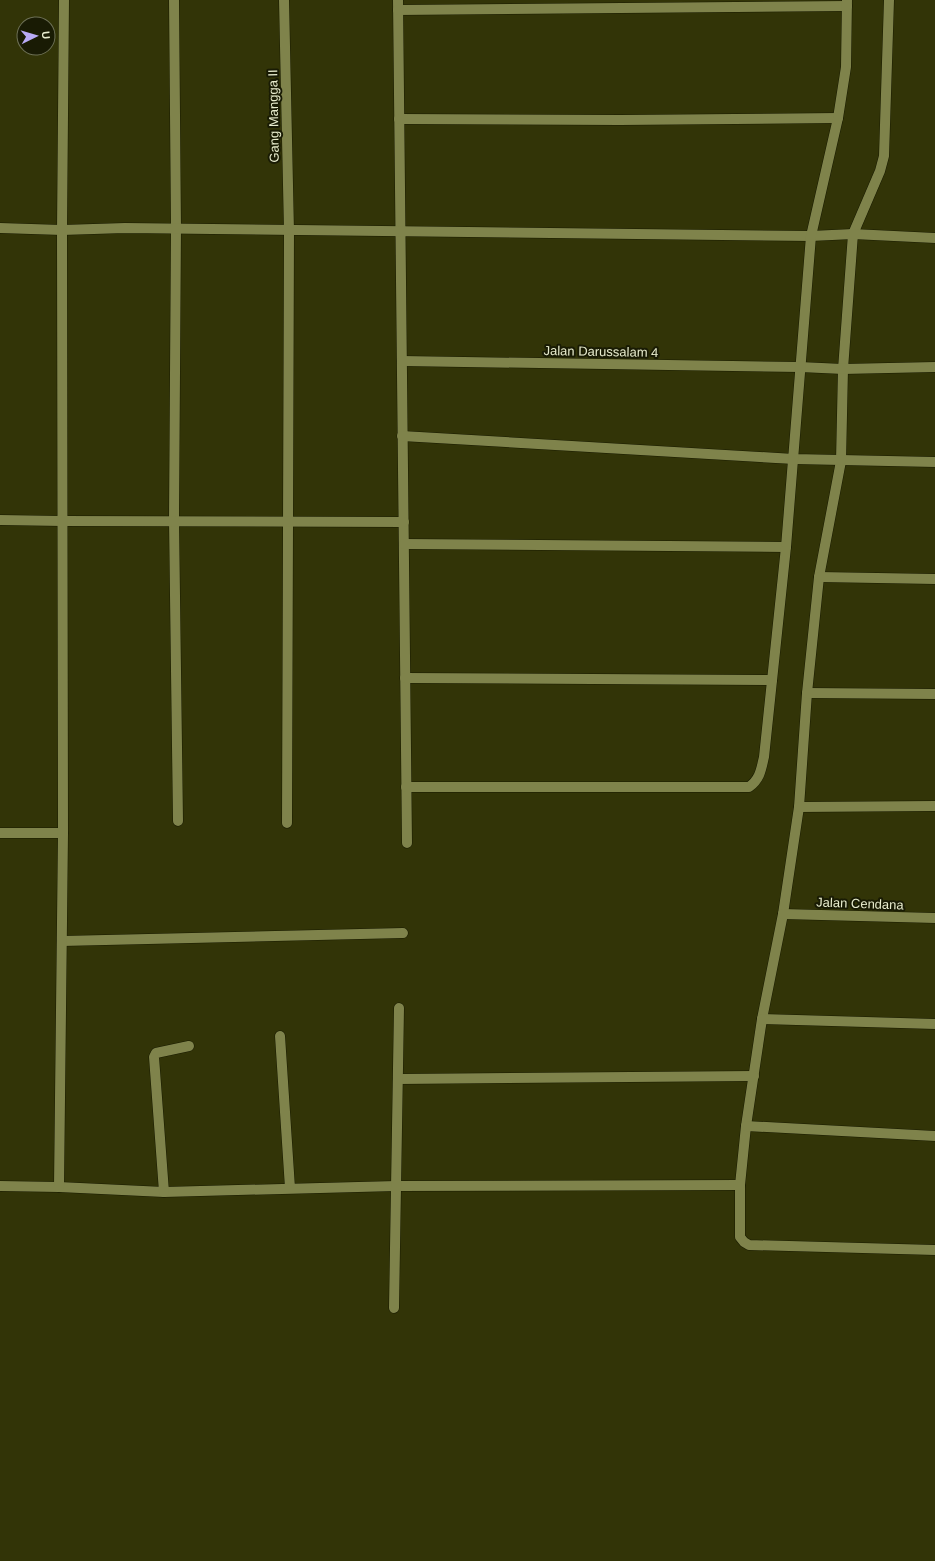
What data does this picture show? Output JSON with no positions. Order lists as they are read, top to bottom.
{
  "streets": {
    "street": ["Gang Mangga II", "Jalan Darussalam 4", "Jalan Cendana"]
  },
  "north": "right"
}
